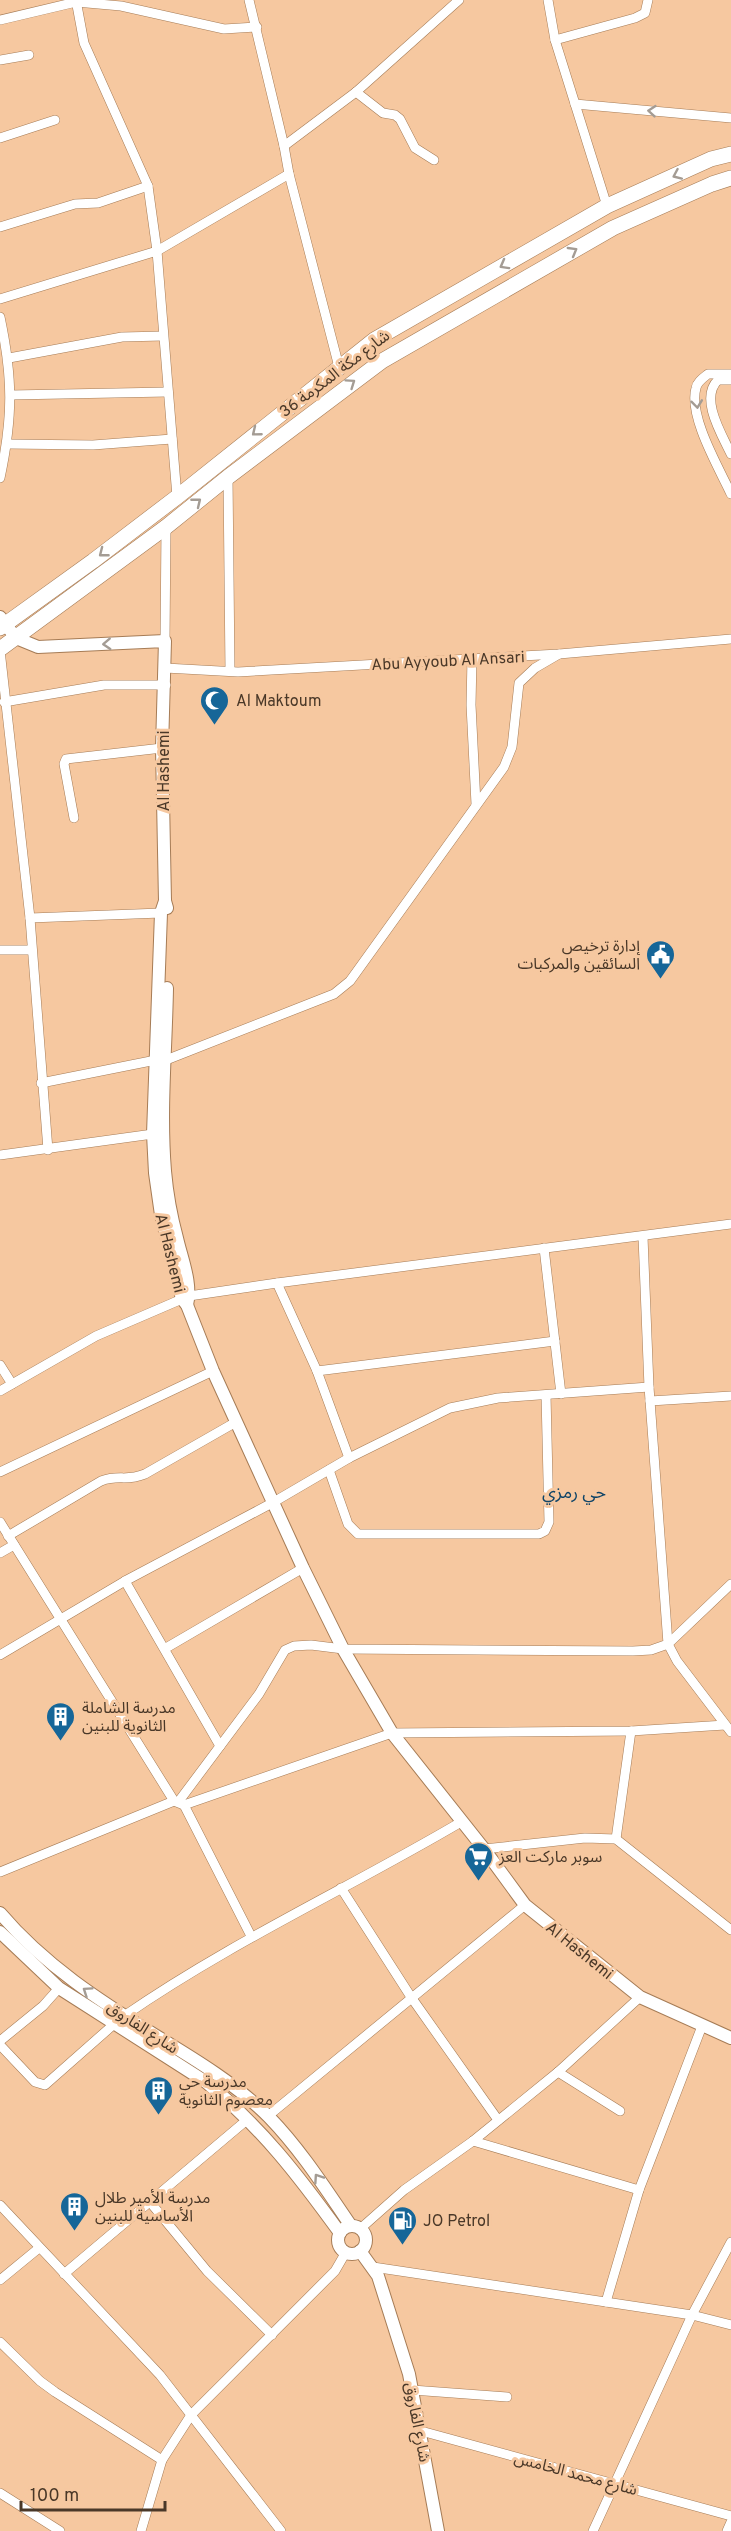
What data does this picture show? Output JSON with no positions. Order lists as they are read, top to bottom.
{
  "streets": {
    "main road": ["شارع مكة المكرمة 36"],
    "street": [
      "Abu Ayyoub Al Ansari",
      "Al Hashemi",
      "شارع الفاروق",
      "شارع محمد الخامس"
    ]
  },
  "crossings": [
    ["Abu Ayyoub Al Ansari", "Al Hashemi"],
    ["شارع الفاروق", "شارع محمد الخامس"]
  ],
  "districts": ["حي رمزي"],
  "places": {
    "mosque": ["Al Maktoum"],
    "public building": ["إدارة ترخيص السائقين والمركبات"],
    "building": ["مدرسة الشاملة الثانوية للبنين", "مدرسة حي معصوم الثانوية", "مدرسة الأمير طلال الأساسية للبنين"],
    "supermarket": ["سوبر ماركت العز"],
    "fuel station": ["JO Petrol"]
  },
  "scale_bar": "100 m"
}
